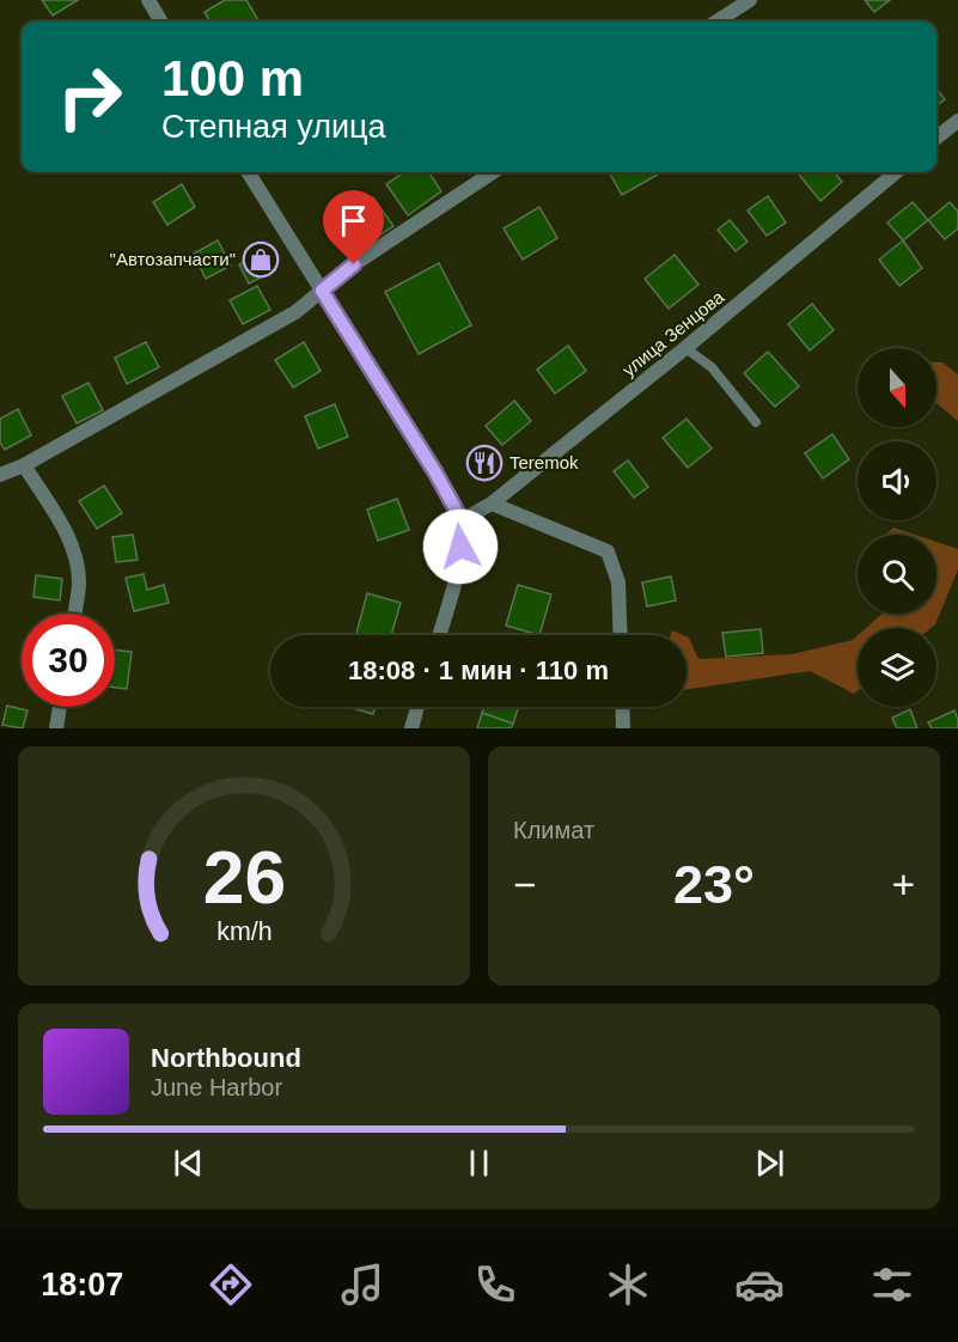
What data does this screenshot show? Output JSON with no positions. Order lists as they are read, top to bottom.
{
  "streets": {
    "street": ["улица Зенцова"]
  },
  "places": {
    "shop": ["\"Автозапчасти\""],
    "restaurant": ["Teremok"]
  },
  "north": "bottom",
  "page": {
    "turn": ["100 m", "Степная улица"],
    "limit": "30",
    "trip": "18:08 · 1 мин · 110 m",
    "tile": "Климат",
    "heat": ["−", "23°", "+"],
    "song": ["Northbound", "June Harbor"],
    "tabs": "18:07",
    "gauge": ["26", "km/h"]
  }
}
